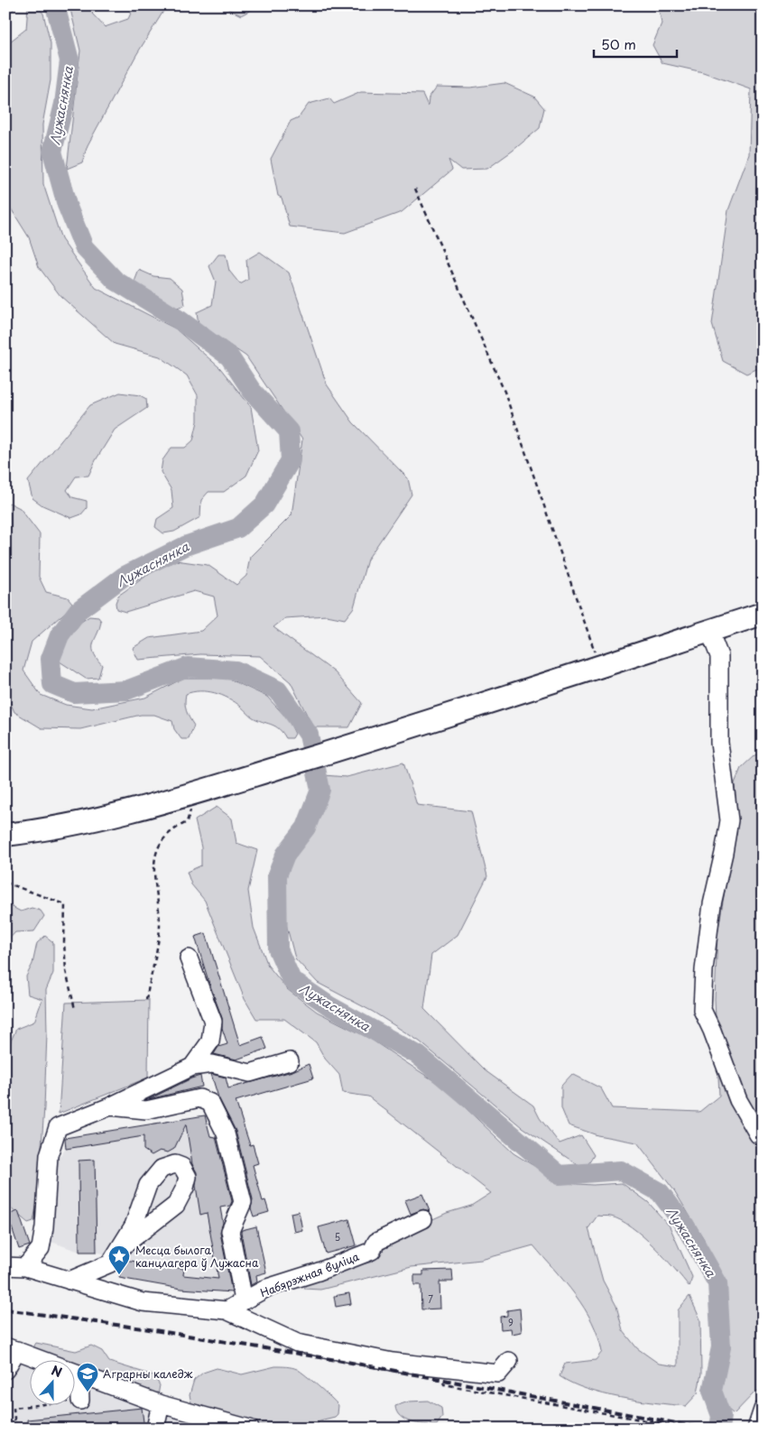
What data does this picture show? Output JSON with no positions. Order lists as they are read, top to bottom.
{
  "streets": {
    "street": ["Набярэжная вуліца"]
  },
  "water": ["Лужаснянка"],
  "places": {
    "place": ["Месца былога канцлагера ў Лужасна"],
    "school or university": ["Аграрны каледж"]
  },
  "house_numbers": ["5", "7", "9"],
  "scale_bar": "50 m",
  "north": "top"
}
